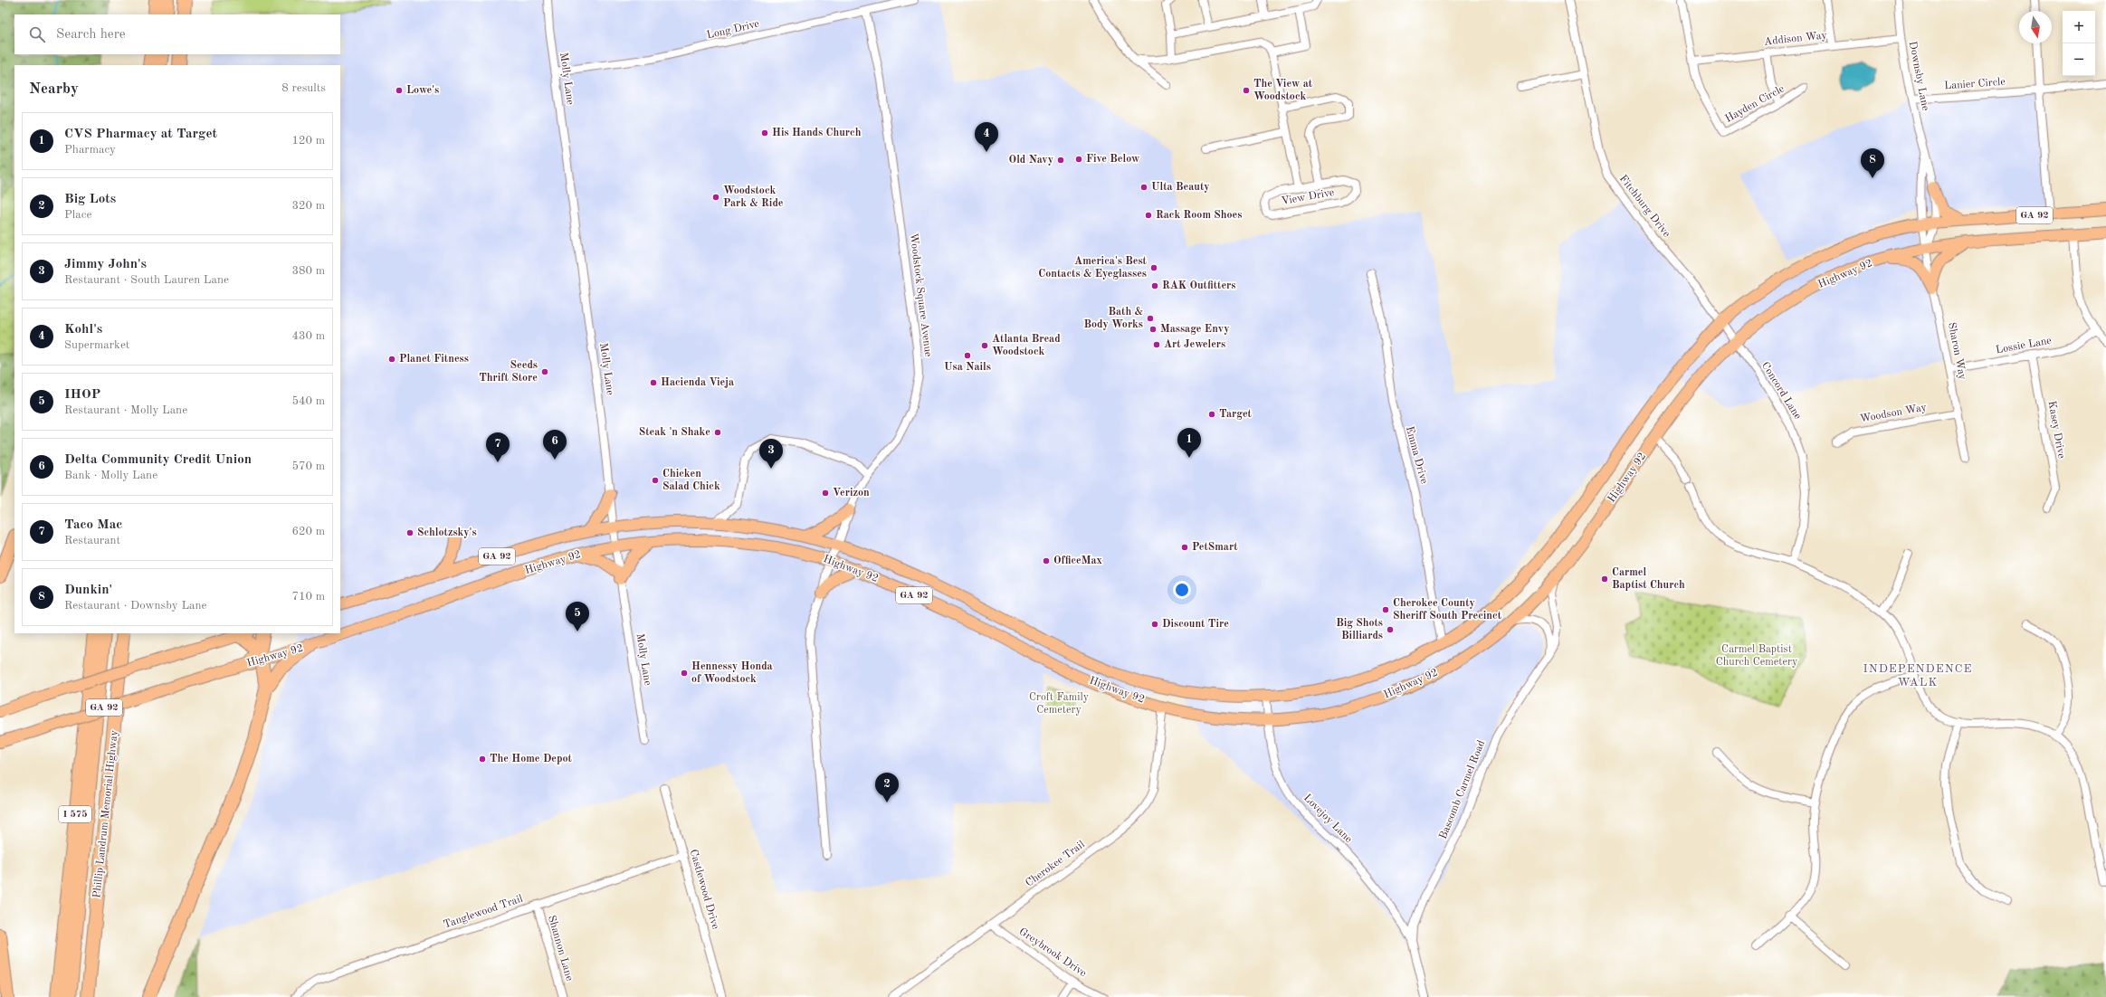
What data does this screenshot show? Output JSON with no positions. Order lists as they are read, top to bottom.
{
  "streets": {
    "highway": ["I 575", "Phillip Landrum Memorial Highway"],
    "main road": ["GA 92", "Highway 92"],
    "street": [
      "Long Drive",
      "Addison Way",
      "Downsby Lane",
      "Molly Lane",
      "Lanier Circle",
      "Hayden Circle",
      "View Drive",
      "Fitchburg Drive",
      "Woodstock Square Avenue",
      "Lossie Lane",
      "Sharon Way",
      "Concord Lane",
      "Woodson Way",
      "Kasey Drive",
      "Emma Drive",
      "Bascomb Carmel Road",
      "Lovejoy Lane",
      "Cherokee Trail",
      "Castlewood Drive",
      "Tanglewood Trail",
      "Shannon Lane",
      "Greybrook Drive"
    ]
  },
  "crossings": [
    ["Long Drive", "Molly Lane"],
    ["Long Drive", "Woodstock Square Avenue"],
    ["Addison Way", "Downsby Lane"],
    ["Addison Way", "Hayden Circle"],
    ["Downsby Lane", "Lanier Circle"],
    ["Downsby Lane", "Highway 92"],
    ["Downsby Lane", "Sharon Way"],
    ["Molly Lane", "Highway 92"],
    ["Fitchburg Drive", "Highway 92"],
    ["Fitchburg Drive", "Concord Lane"],
    ["Highway 92", "Woodstock Square Avenue"],
    ["Highway 92", "Sharon Way"],
    ["Highway 92", "Concord Lane"],
    ["Highway 92", "Emma Drive"],
    ["Highway 92", "Bascomb Carmel Road"],
    ["Highway 92", "Lovejoy Lane"],
    ["Highway 92", "Cherokee Trail"],
    ["Lossie Lane", "Sharon Way"],
    ["Lossie Lane", "Kasey Drive"],
    ["Sharon Way", "Woodson Way"],
    ["Bascomb Carmel Road", "Lovejoy Lane"],
    ["Cherokee Trail", "Greybrook Drive"],
    ["Castlewood Drive", "Tanglewood Trail"],
    ["Tanglewood Trail", "Shannon Lane"]
  ],
  "districts": ["INDEPENDENCE WALK"],
  "parks": ["Carmel Baptist Church Cemetery", "Croft Family Cemetery"],
  "places": [
    "Lowe's",
    "The View at Woodstock",
    "His Hands Church",
    "Five Below",
    "Old Navy",
    "Ulta Beauty",
    "Woodstock Park & Ride",
    "Rack Room Shoes",
    "America's Best Contacts & Eyeglasses",
    "RAK Outfitters",
    "Bath & Body Works",
    "Massage Envy",
    "Art Jewelers",
    "Atlanta Bread Woodstock",
    "Usa Nails",
    "Planet Fitness",
    "Seeds Thrift Store",
    "Hacienda Vieja",
    "Target",
    "Steak 'n Shake",
    "Chicken Salad Chick",
    "Verizon",
    "Schlotzsky's",
    "PetSmart",
    "OfficeMax",
    "Carmel Baptist Church",
    "Cherokee County Sheriff South Precinct",
    "Discount Tire",
    "Big Shots Billiards",
    "Hennessy Honda of Woodstock",
    "The Home Depot"
  ],
  "north": "bottom",
  "page": {
    "map_buttons": ["+", "−"],
    "search": "Search here",
    "heading": ["Nearby", "8 results"],
    "list": [
      {
        "mark": "1",
        "name": "CVS Pharmacy at Target",
        "note": "Pharmacy",
        "value": "120 m"
      },
      {
        "mark": "2",
        "name": "Big Lots",
        "note": "Place",
        "value": "320 m"
      },
      {
        "mark": "3",
        "name": "Jimmy John's",
        "note": "Restaurant · South Lauren Lane",
        "value": "380 m"
      },
      {
        "mark": "4",
        "name": "Kohl's",
        "note": "Supermarket",
        "value": "430 m"
      },
      {
        "mark": "5",
        "name": "IHOP",
        "note": "Restaurant · Molly Lane",
        "value": "540 m"
      },
      {
        "mark": "6",
        "name": "Delta Community Credit Union",
        "note": "Bank · Molly Lane",
        "value": "570 m"
      },
      {
        "mark": "7",
        "name": "Taco Mac",
        "note": "Restaurant",
        "value": "620 m"
      },
      {
        "mark": "8",
        "name": "Dunkin'",
        "note": "Restaurant · Downsby Lane",
        "value": "710 m"
      }
    ],
    "pins": [
      "4",
      "8",
      "1",
      "6",
      "7",
      "3",
      "5",
      "2"
    ]
  }
}
